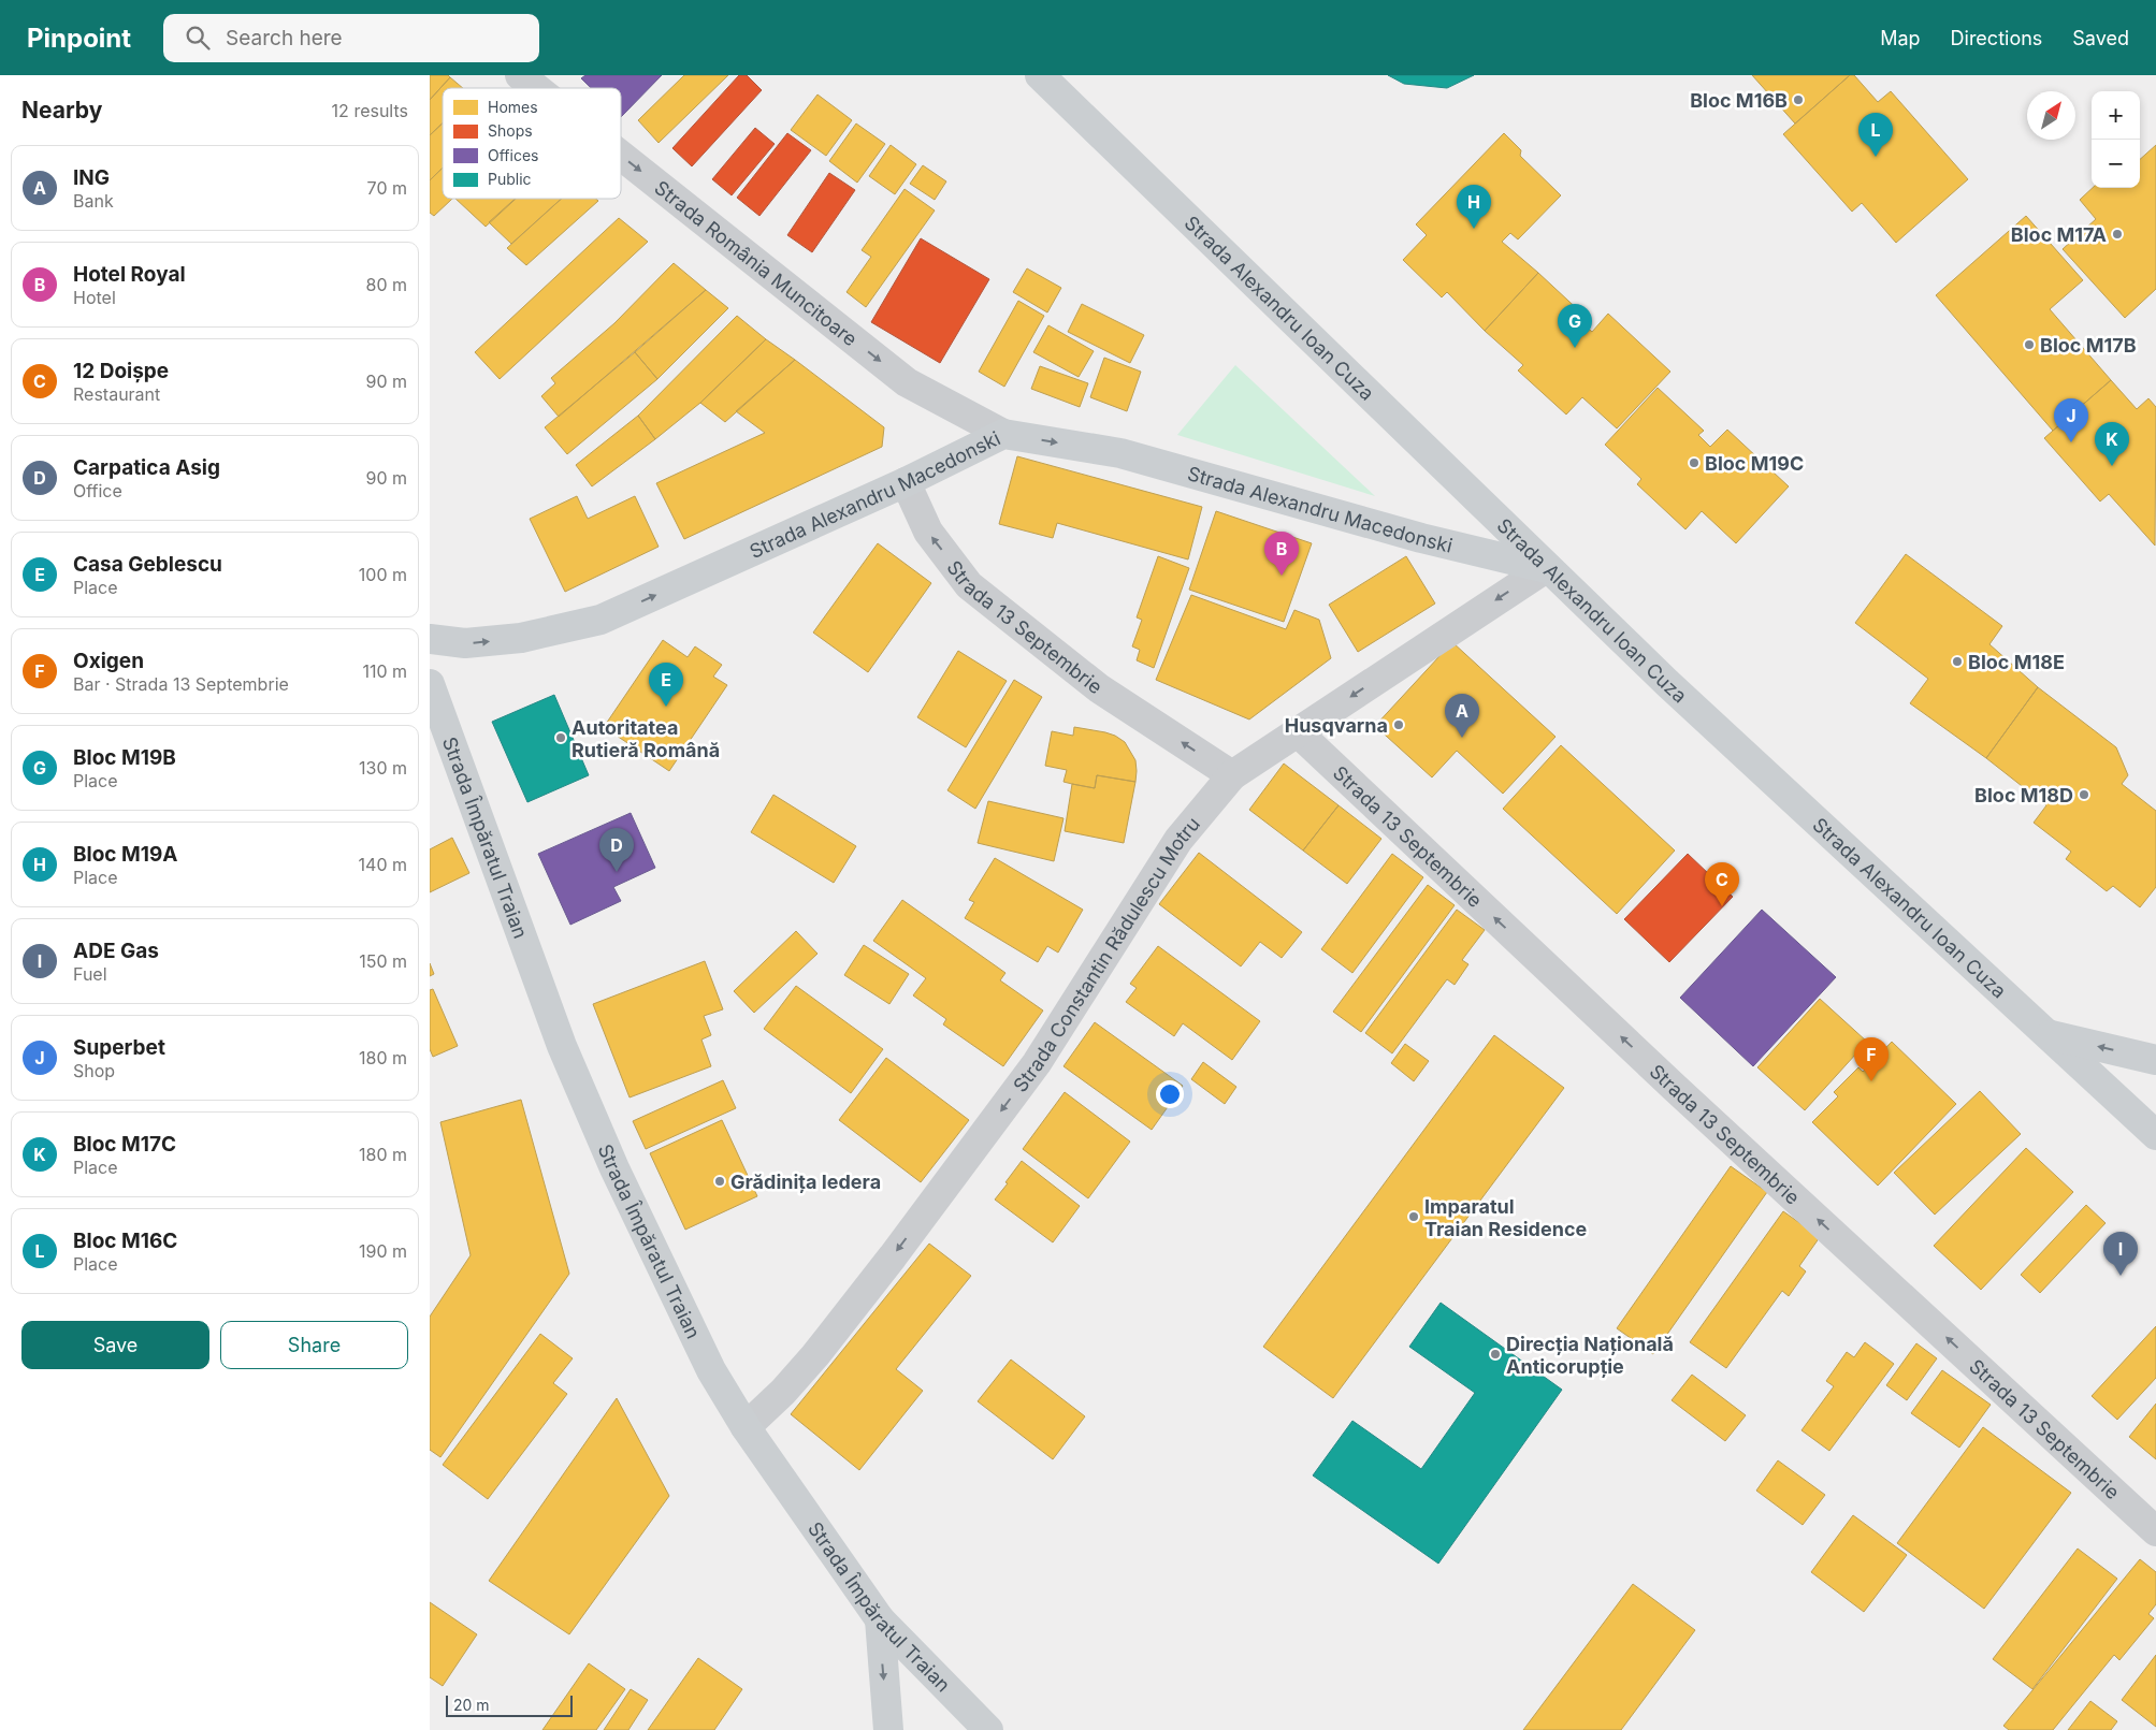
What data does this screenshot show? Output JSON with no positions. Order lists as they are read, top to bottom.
{
  "streets": {
    "street": [
      "Strada România Muncitoare",
      "Strada Alexandru Ioan Cuza",
      "Strada Alexandru Macedonski",
      "Strada 13 Septembrie",
      "Strada Împăratul Traian",
      "Strada Constantin Rădulescu Motru"
    ]
  },
  "crossings": [
    ["Strada România Muncitoare", "Strada Alexandru Macedonski"],
    ["Strada Alexandru Ioan Cuza", "Strada Alexandru Macedonski"],
    ["Strada Alexandru Ioan Cuza", "Strada Constantin Rădulescu Motru"],
    ["Strada Alexandru Macedonski", "Strada 13 Septembrie"],
    ["Strada Alexandru Macedonski", "Strada Constantin Rădulescu Motru"],
    ["Strada 13 Septembrie", "Strada Constantin Rădulescu Motru"],
    ["Strada Împăratul Traian", "Strada Constantin Rădulescu Motru"]
  ],
  "one_way": [
    "Strada România Muncitoare",
    "Strada Alexandru Macedonski",
    "Strada 13 Septembrie",
    "Strada Constantin Rădulescu Motru"
  ],
  "places": [
    "Bloc M16B",
    "Bloc M17A",
    "Bloc M17B",
    "Bloc M19C",
    "Bloc M18E",
    "Husqvarna",
    "Autoritatea Rutieră Română",
    "Bloc M18D",
    "Grădinița Iedera",
    "Imparatul Traian Residence",
    "Direcția Națională Anticorupție"
  ],
  "legend": [
    "Homes",
    "Shops",
    "Offices",
    "Public"
  ],
  "scale_bar": "20 m",
  "north": "top right",
  "page": {
    "header": "Pinpoint",
    "search": "Search here",
    "nav": ["Map", "Directions", "Saved"],
    "heading": ["Nearby", "12 results"],
    "map_buttons": ["+", "−"],
    "pins": [
      "L",
      "H",
      "G",
      "J",
      "K",
      "B",
      "E",
      "A",
      "D",
      "C",
      "F",
      "I"
    ],
    "list": [
      {
        "mark": "A",
        "name": "ING",
        "note": "Bank",
        "value": "70 m"
      },
      {
        "mark": "B",
        "name": "Hotel Royal",
        "note": "Hotel",
        "value": "80 m"
      },
      {
        "mark": "C",
        "name": "12 Doișpe",
        "note": "Restaurant",
        "value": "90 m"
      },
      {
        "mark": "D",
        "name": "Carpatica Asig",
        "note": "Office",
        "value": "90 m"
      },
      {
        "mark": "E",
        "name": "Casa Geblescu",
        "note": "Place",
        "value": "100 m"
      },
      {
        "mark": "F",
        "name": "Oxigen",
        "note": "Bar · Strada 13 Septembrie",
        "value": "110 m"
      },
      {
        "mark": "G",
        "name": "Bloc M19B",
        "note": "Place",
        "value": "130 m"
      },
      {
        "mark": "H",
        "name": "Bloc M19A",
        "note": "Place",
        "value": "140 m"
      },
      {
        "mark": "I",
        "name": "ADE Gas",
        "note": "Fuel",
        "value": "150 m"
      },
      {
        "mark": "J",
        "name": "Superbet",
        "note": "Shop",
        "value": "180 m"
      },
      {
        "mark": "K",
        "name": "Bloc M17C",
        "note": "Place",
        "value": "180 m"
      },
      {
        "mark": "L",
        "name": "Bloc M16C",
        "note": "Place",
        "value": "190 m"
      }
    ],
    "buttons": ["Save", "Share"],
    "scale": "20 m"
  }
}
